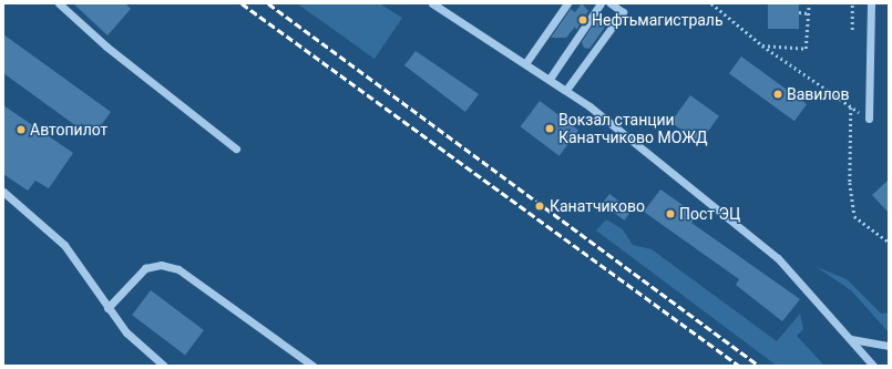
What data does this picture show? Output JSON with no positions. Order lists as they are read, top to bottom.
{
  "places": [
    "Нефтьмагистраль",
    "Вавилов",
    "Вокзал станции Канатчиково МОЖД",
    "Автопилот",
    "Канатчиково",
    "Пост ЭЦ"
  ]
}
